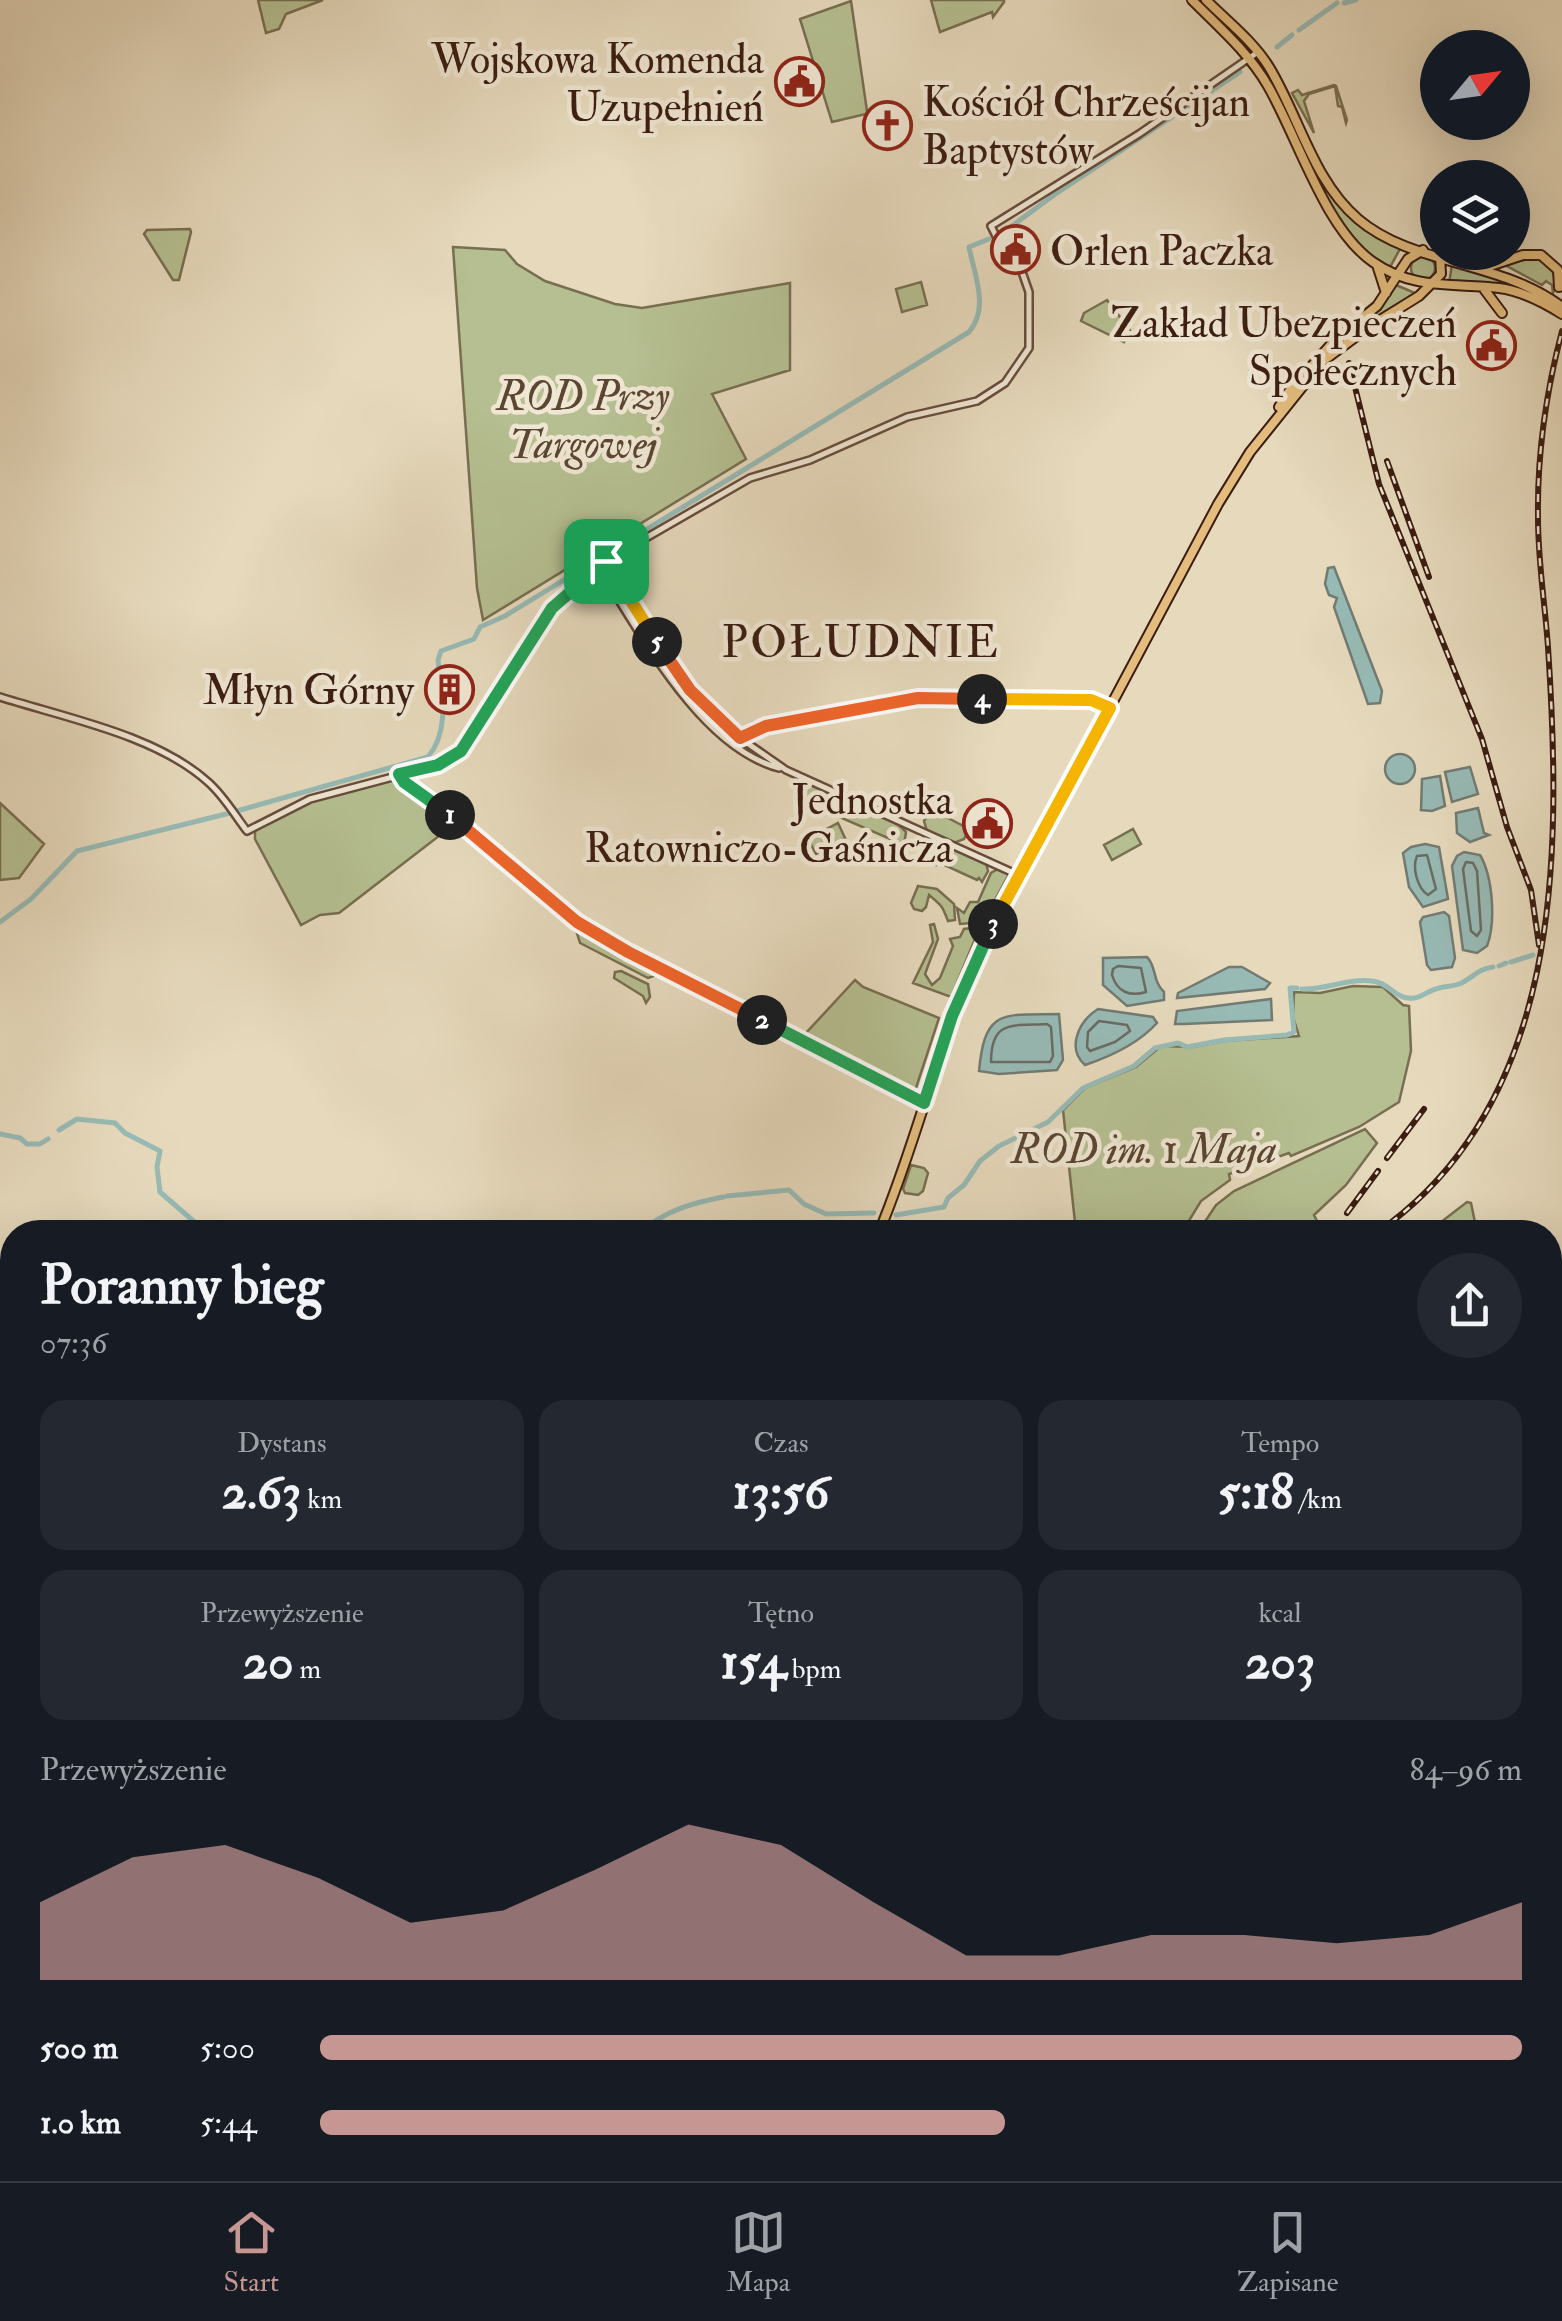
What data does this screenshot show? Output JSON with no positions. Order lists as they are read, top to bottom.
{
  "districts": ["POŁUDNIE"],
  "parks": ["ROD Przy Targowej", "ROD im. 1 Maja"],
  "places": {
    "public building": [
      "Wojskowa Komenda Uzupełnień",
      "Orlen Paczka",
      "Zakład Ubezpieczeń Społecznych",
      "Jednostka Ratowniczo-Gaśnicza"
    ],
    "church": ["Kościół Chrześcijan Baptystów"],
    "building": ["Młyn Górny"]
  },
  "north": "top right",
  "page": {
    "pins": [
      "5",
      "4",
      "1",
      "3",
      "2"
    ],
    "heading": ["Poranny bieg", "07:36"],
    "stats": [
      ["Dystans", "2.63 km"],
      ["Czas", "13:56"],
      ["Tempo", "5:18 /km"],
      ["Przewyższenie", "20 m"],
      ["Tętno", "154 bpm"],
      ["kcal", "203"]
    ],
    "chart": ["Przewyższenie", "84–96 m"],
    "list": [
      {
        "name": "500 m",
        "note": "5:00"
      },
      {
        "name": "1.0 km",
        "note": "5:44"
      }
    ],
    "tabs": ["Start", "Mapa", "Zapisane"]
  }
}
